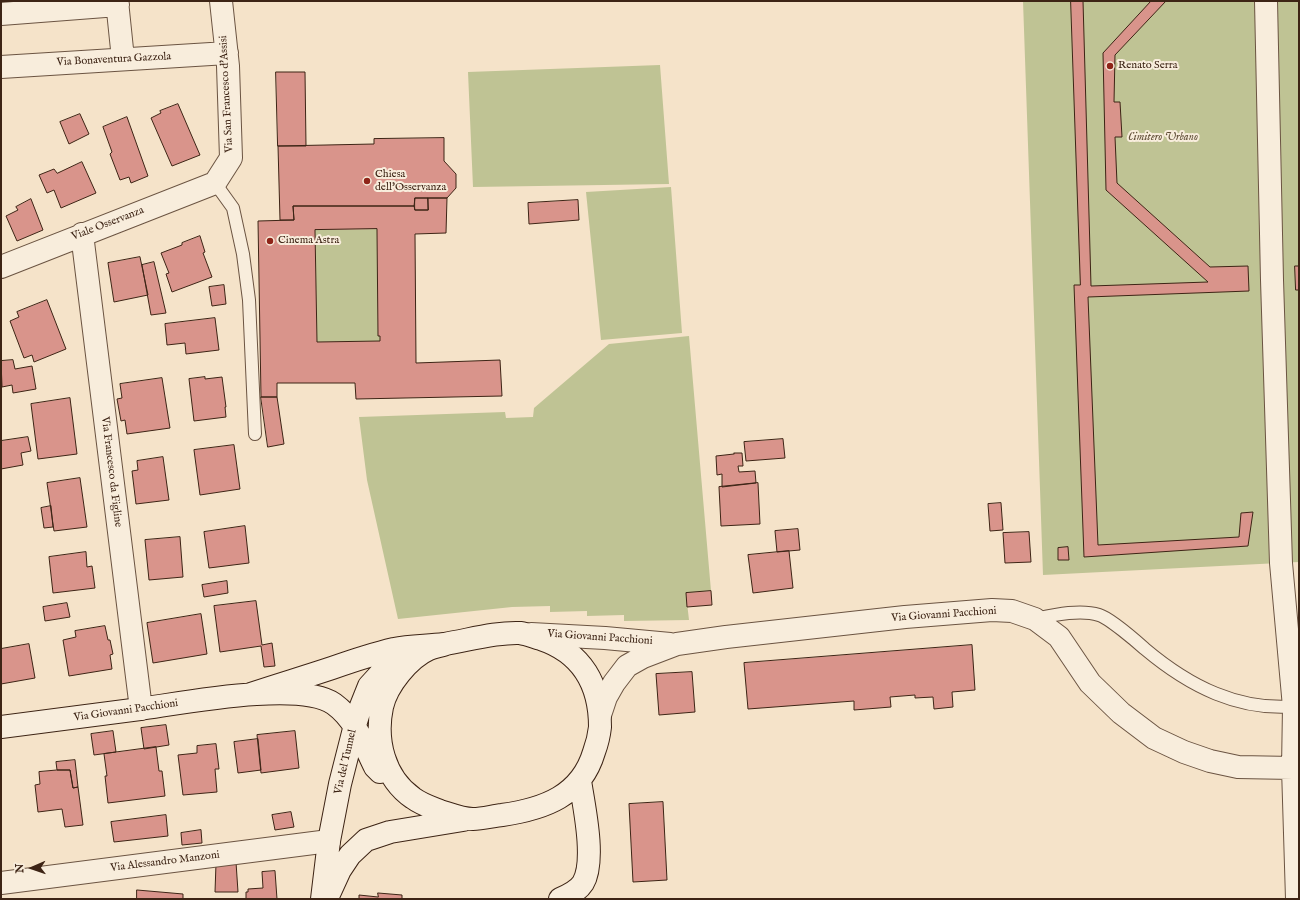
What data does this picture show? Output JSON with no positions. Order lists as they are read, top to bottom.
{
  "streets": {
    "street": [
      "Via Bonaventura Gazzola",
      "Via San Francesco d'Assisi",
      "Viale Osservanza",
      "Via Francesco da Figline",
      "Via Giovanni Pacchioni",
      "Via del Tunnel",
      "Via Alessandro Manzoni"
    ]
  },
  "crossings": [
    ["Via Bonaventura Gazzola", "Via San Francesco d'Assisi"],
    ["Via San Francesco d'Assisi", "Viale Osservanza"],
    ["Viale Osservanza", "Via Francesco da Figline"],
    ["Via Francesco da Figline", "Via Giovanni Pacchioni"],
    ["Via Giovanni Pacchioni", "Via del Tunnel"],
    ["Via del Tunnel", "Via Alessandro Manzoni"]
  ],
  "parks": ["Cimitero Urbano"],
  "places": ["Renato Serra", "Chiesa dell'Osservanza", "Cinema Astra"],
  "north": "left"
}
